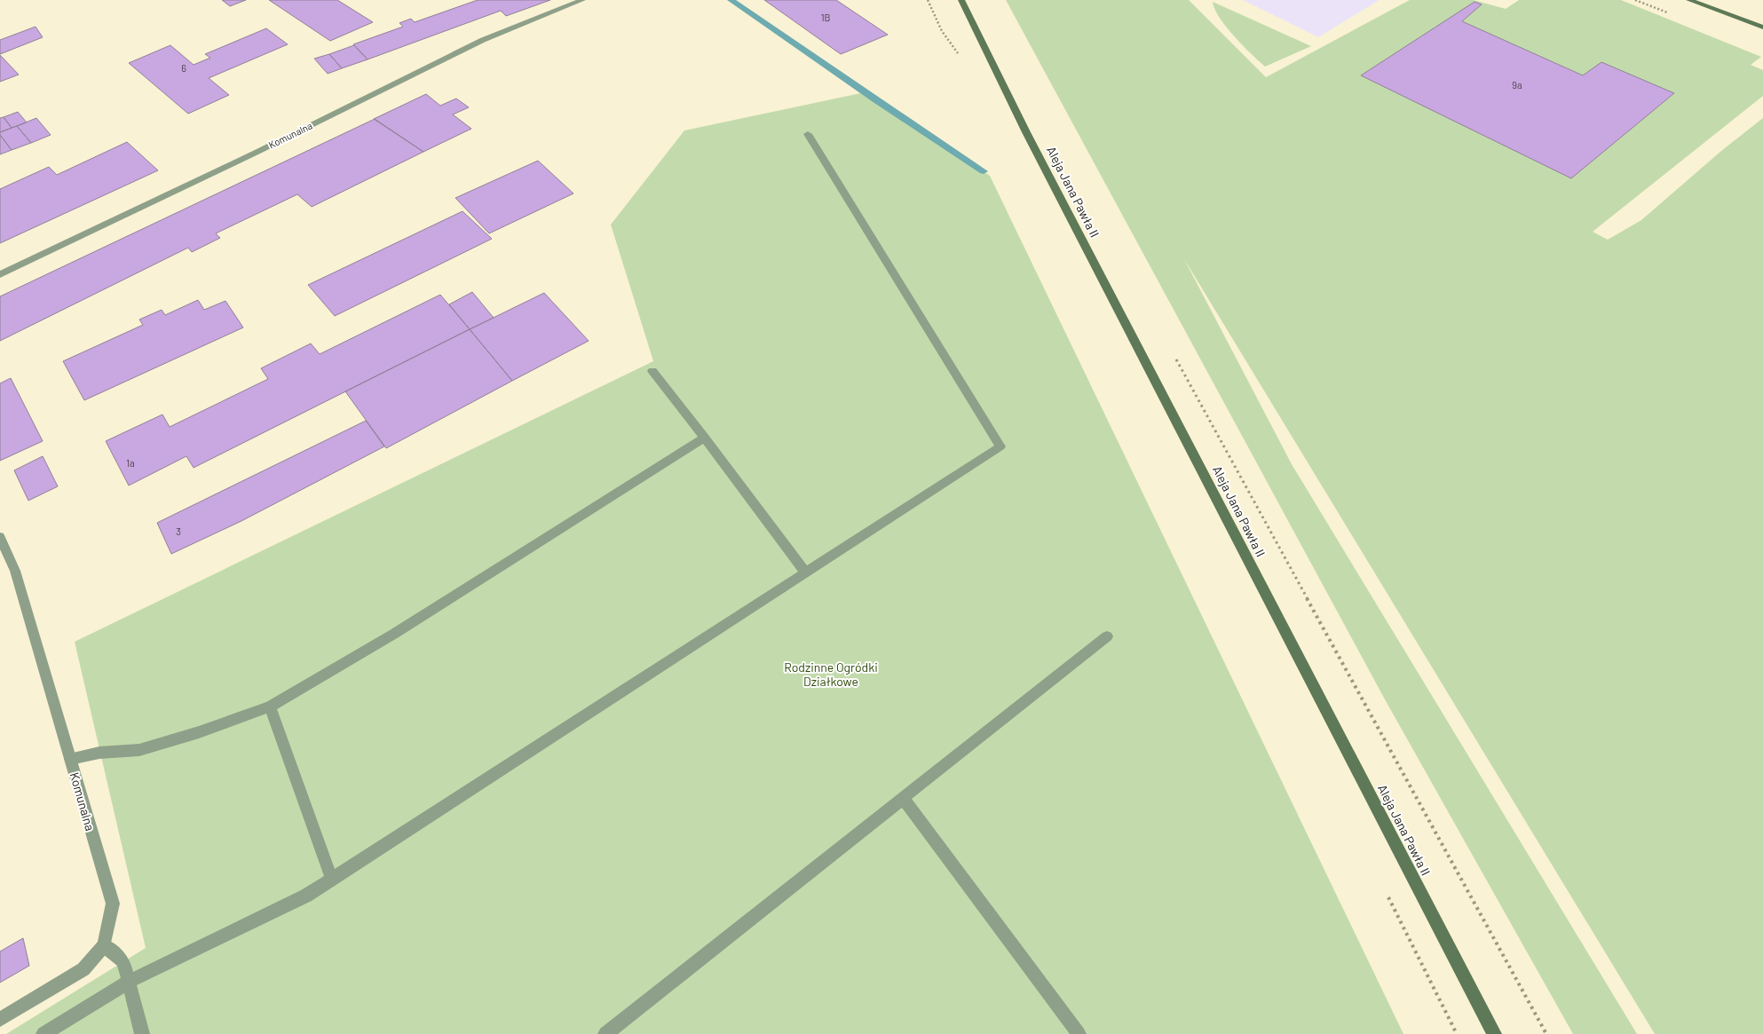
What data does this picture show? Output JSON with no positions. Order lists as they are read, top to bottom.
{
  "streets": {
    "main road": ["Aleja Jana Pawła II"],
    "street": ["Komunalna"]
  },
  "parks": ["Rodzinne Ogródki Działkowe"],
  "house_numbers": [
    "1B",
    "6",
    "9a",
    "1a",
    "3"
  ]
}
